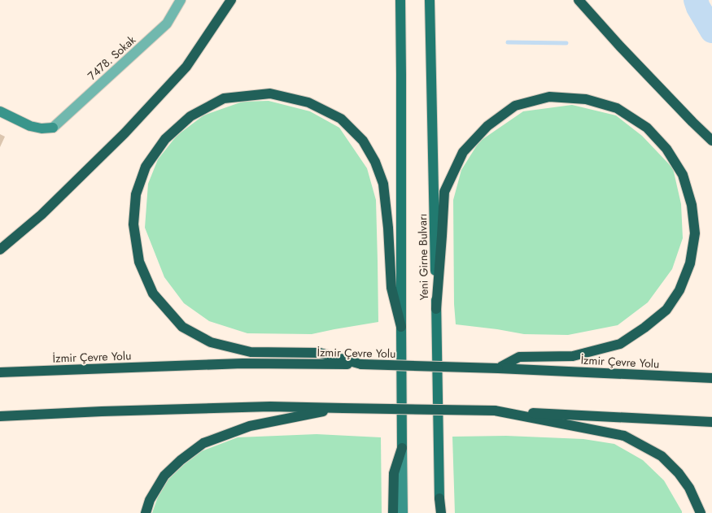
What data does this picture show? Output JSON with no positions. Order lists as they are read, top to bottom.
{
  "streets": {
    "highway": ["İzmir Çevre Yolu"],
    "main road": ["Yeni Girne Bulvarı"],
    "street": ["7478. Sokak"]
  }
}
